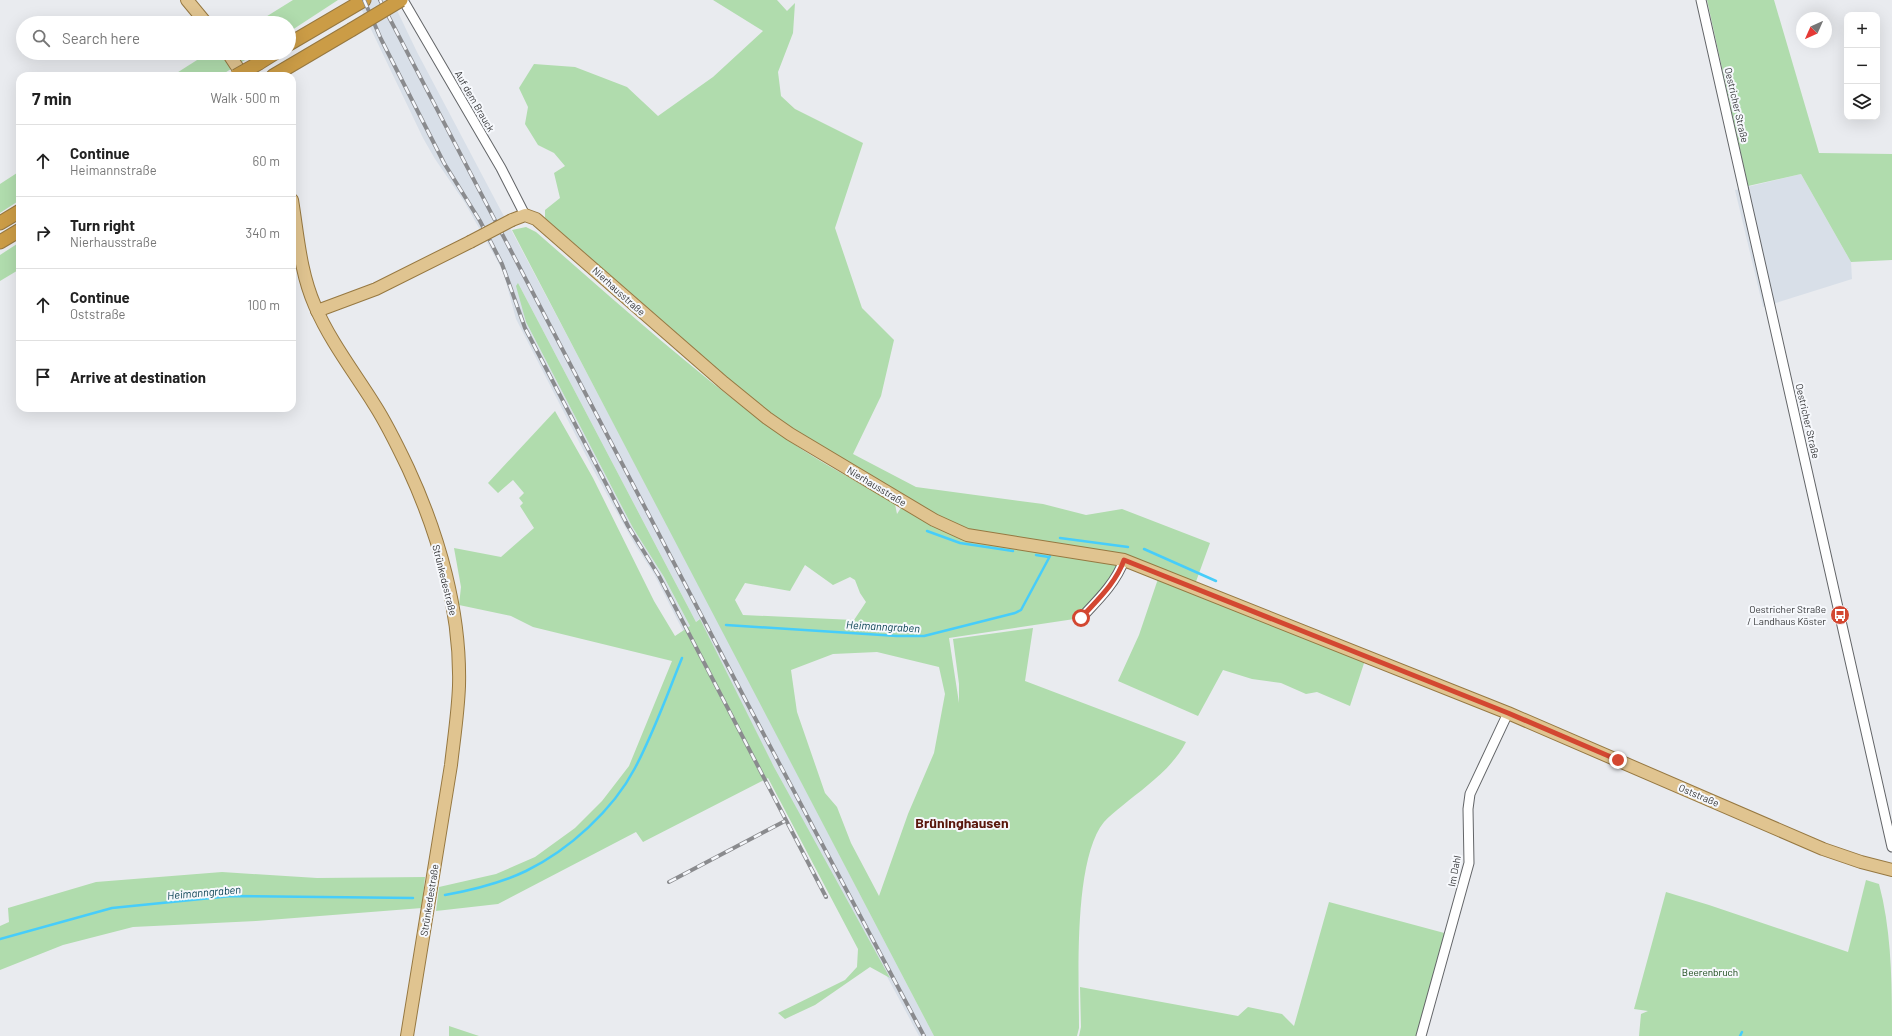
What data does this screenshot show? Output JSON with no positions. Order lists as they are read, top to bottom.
{
  "streets": {
    "main road": ["Nierhausstraße", "Strünkedestraße", "Oststraße"],
    "street": ["Auf dem Brauck", "Oestricher Straße", "Im Dahl"]
  },
  "crossings": [
    ["Auf dem Brauck", "Nierhausstraße"],
    ["Nierhausstraße", "Oststraße"],
    ["Nierhausstraße", "Im Dahl"],
    ["Oststraße", "Im Dahl"]
  ],
  "districts": ["Brüninghausen"],
  "water": ["Heimanngraben"],
  "parks": ["Beerenbruch"],
  "places": {
    "bus stop": ["Oestricher Straße / Landhaus Köster"]
  },
  "north": "bottom left",
  "page": {
    "map_buttons": ["+", "−"],
    "search": "Search here",
    "heading": ["7 min", "Walk · 500 m"],
    "list": [
      ["Continue", "Heimannstraße", "60 m"],
      ["Turn right", "Nierhausstraße", "340 m"],
      ["Continue", "Oststraße", "100 m"],
      "Arrive at destination"
    ]
  }
}
